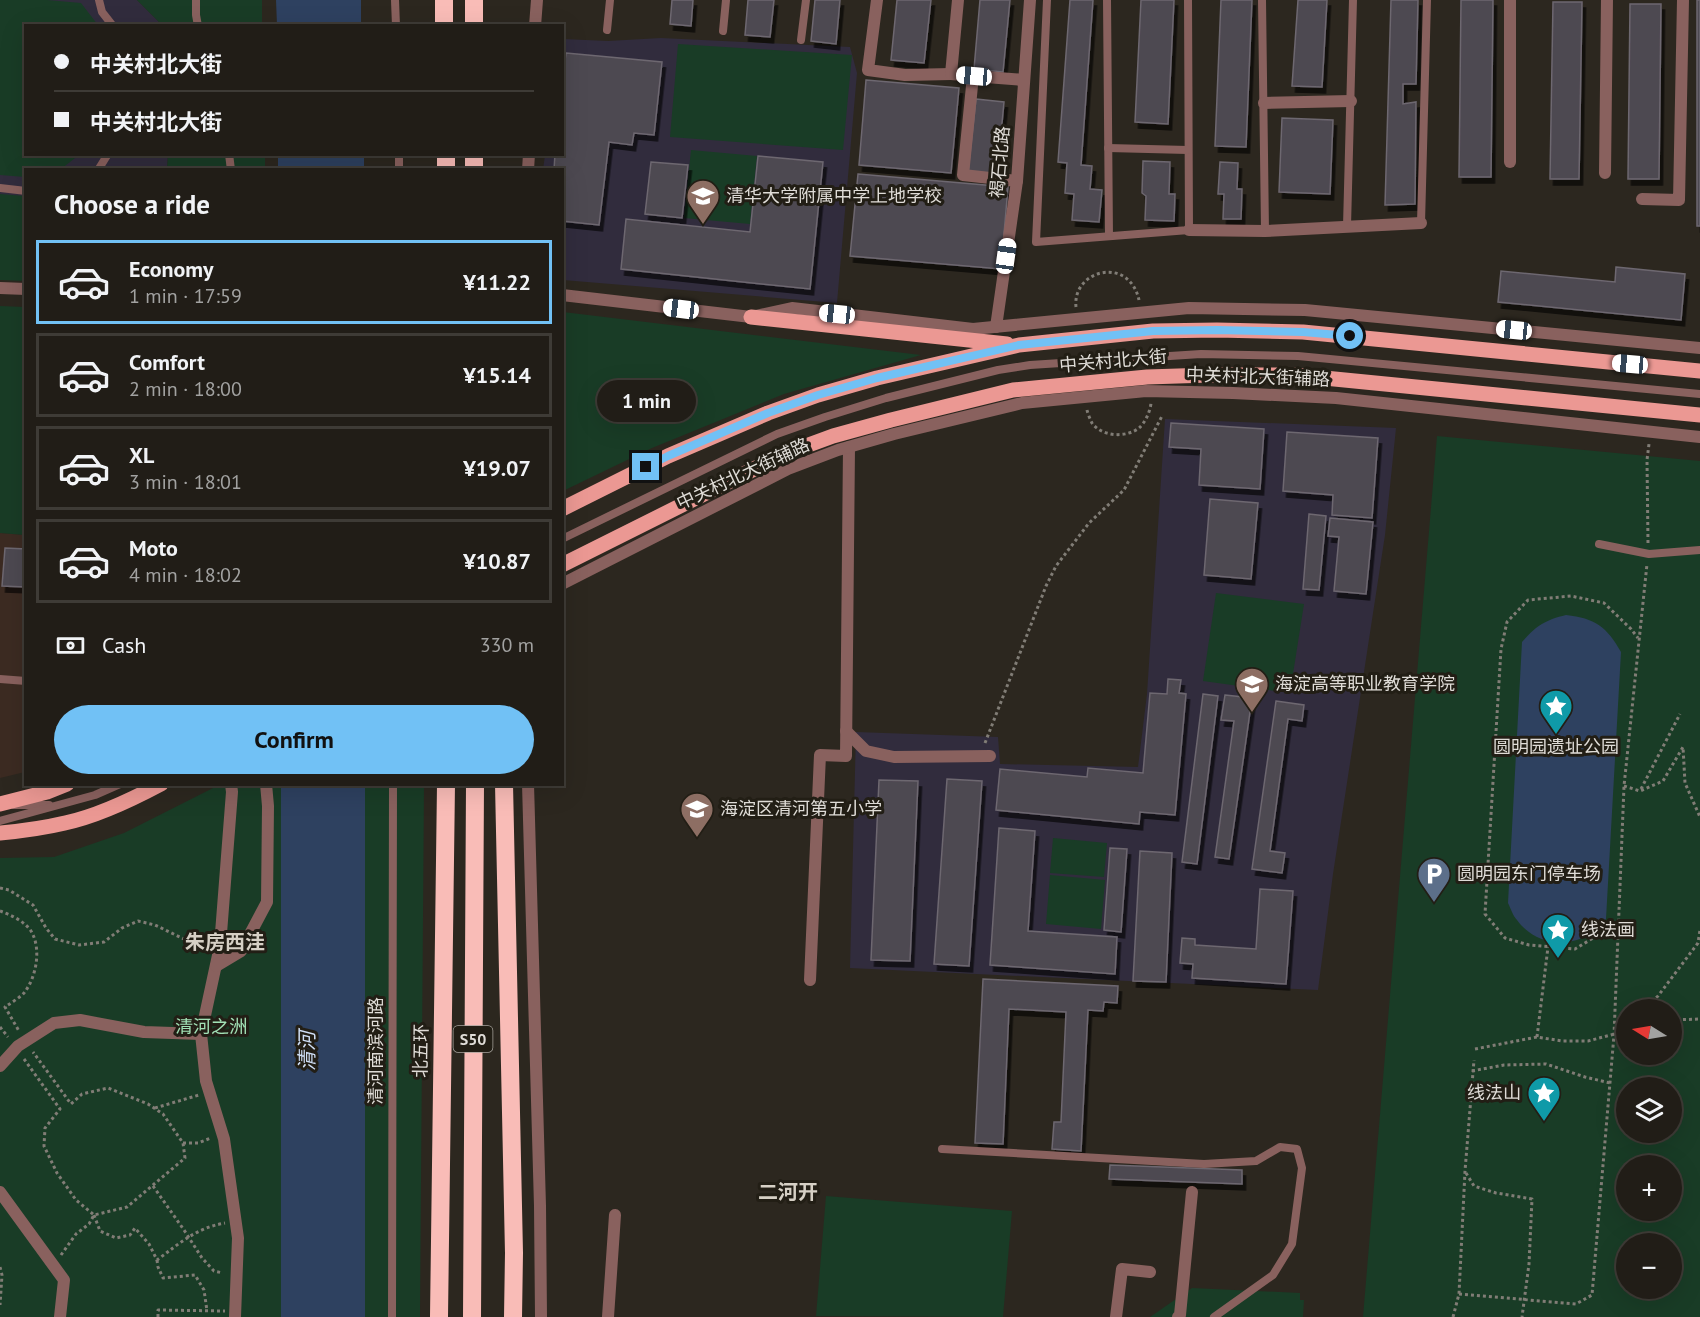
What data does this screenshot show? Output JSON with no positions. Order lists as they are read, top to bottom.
{
  "streets": {
    "highway": ["S50", "北五环"],
    "main road": ["中关村北大街"],
    "street": ["褐石北路", "中关村北大街辅路"],
    "lane": ["清河南滨河路"]
  },
  "districts": ["朱房西洼", "二河开"],
  "water": ["清河"],
  "parks": ["清河之洲"],
  "places": {
    "school or university": ["清华大学附属中学上地学校", "海淀高等职业教育学院", "海淀区清河第五小学"],
    "place": ["圆明园遗址公园", "线法画", "线法山"],
    "parking": ["圆明园东门停车场"]
  },
  "north": "left",
  "page": {
    "banner": ["中关村北大街", "中关村北大街"],
    "heading": "Choose a ride",
    "list": [
      {
        "name": "Economy",
        "note": "1 min · 17:59",
        "value": "¥11.22"
      },
      {
        "name": "Comfort",
        "note": "2 min · 18:00",
        "value": "¥15.14"
      },
      {
        "name": "XL",
        "note": "3 min · 18:01",
        "value": "¥19.07"
      },
      {
        "name": "Moto",
        "note": "4 min · 18:02",
        "value": "¥10.87"
      }
    ],
    "bubble": "1 min",
    "pay": ["Cash", "330 m"],
    "buttons": "Confirm",
    "map_buttons": ["+", "−"]
  }
}
